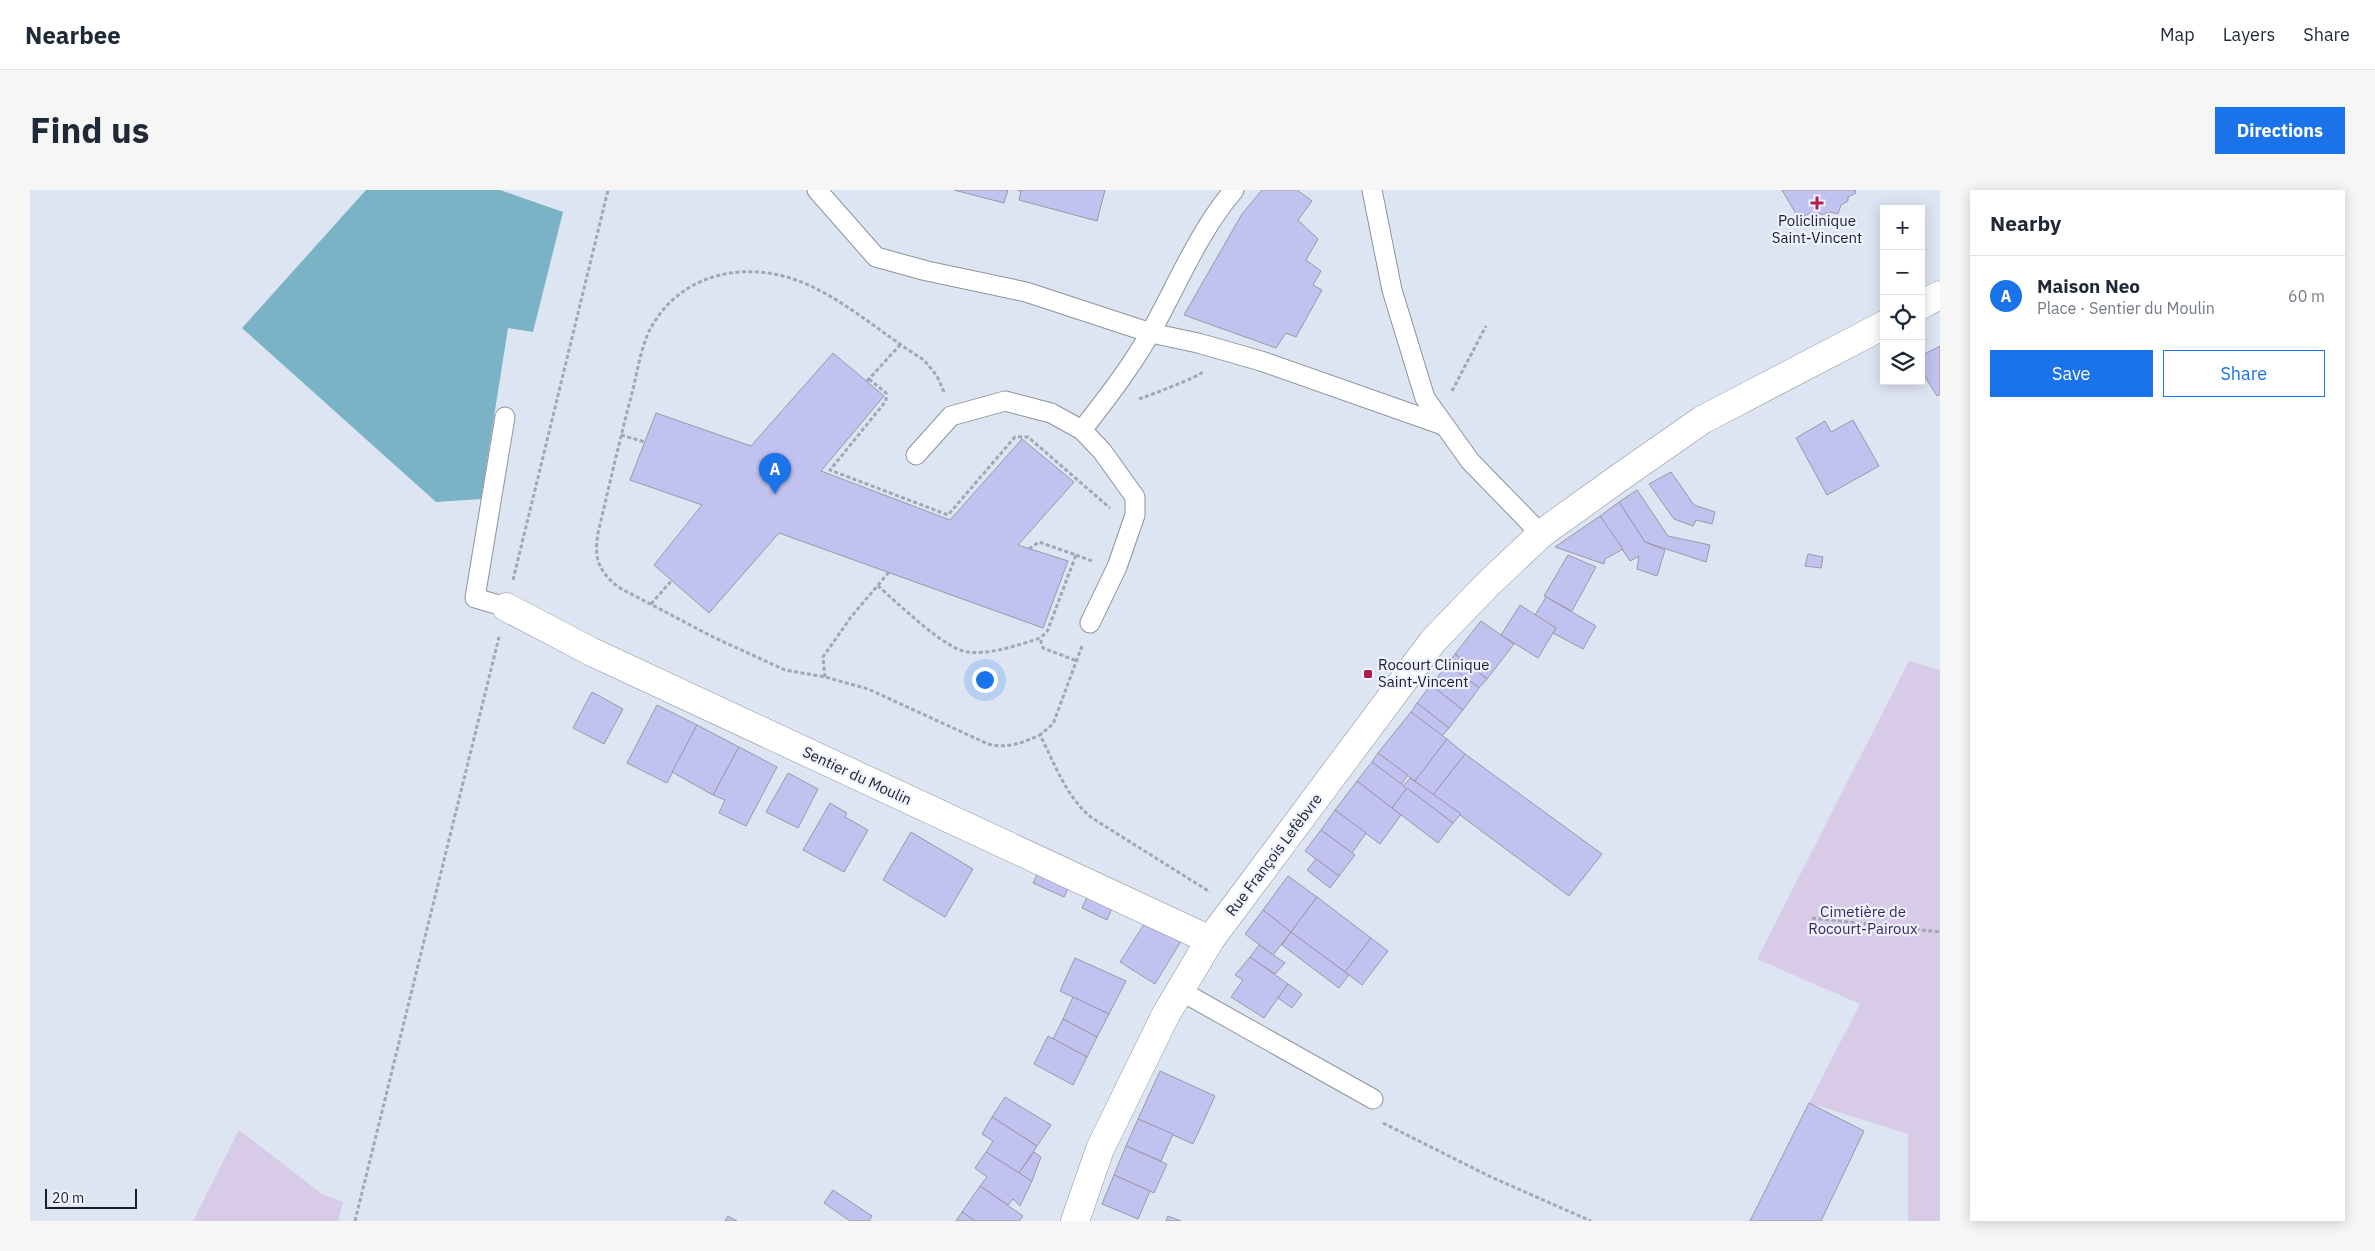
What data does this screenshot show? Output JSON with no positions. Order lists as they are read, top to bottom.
{
  "streets": {
    "main road": ["Sentier du Moulin", "Rue François Lefèbvre"]
  },
  "crossings": [
    ["Sentier du Moulin", "Rue François Lefèbvre"]
  ],
  "parks": ["Cimetière de Rocourt-Pairoux"],
  "places": {
    "health": ["Policlinique Saint-Vincent"],
    "transit": ["Rocourt Clinique Saint-Vincent"]
  },
  "scale_bar": "20 m",
  "page": {
    "header": "Nearbee",
    "nav": ["Map", "Layers", "Share"],
    "title": "Find us",
    "buttons": [
      "Directions",
      ["Save", "Share"]
    ],
    "heading": "Nearby",
    "map_buttons": ["+", "−"],
    "list": [
      {
        "mark": "A",
        "name": "Maison Neo",
        "note": "Place · Sentier du Moulin",
        "value": "60 m"
      }
    ],
    "pins": "A",
    "scale": "20 m"
  }
}
